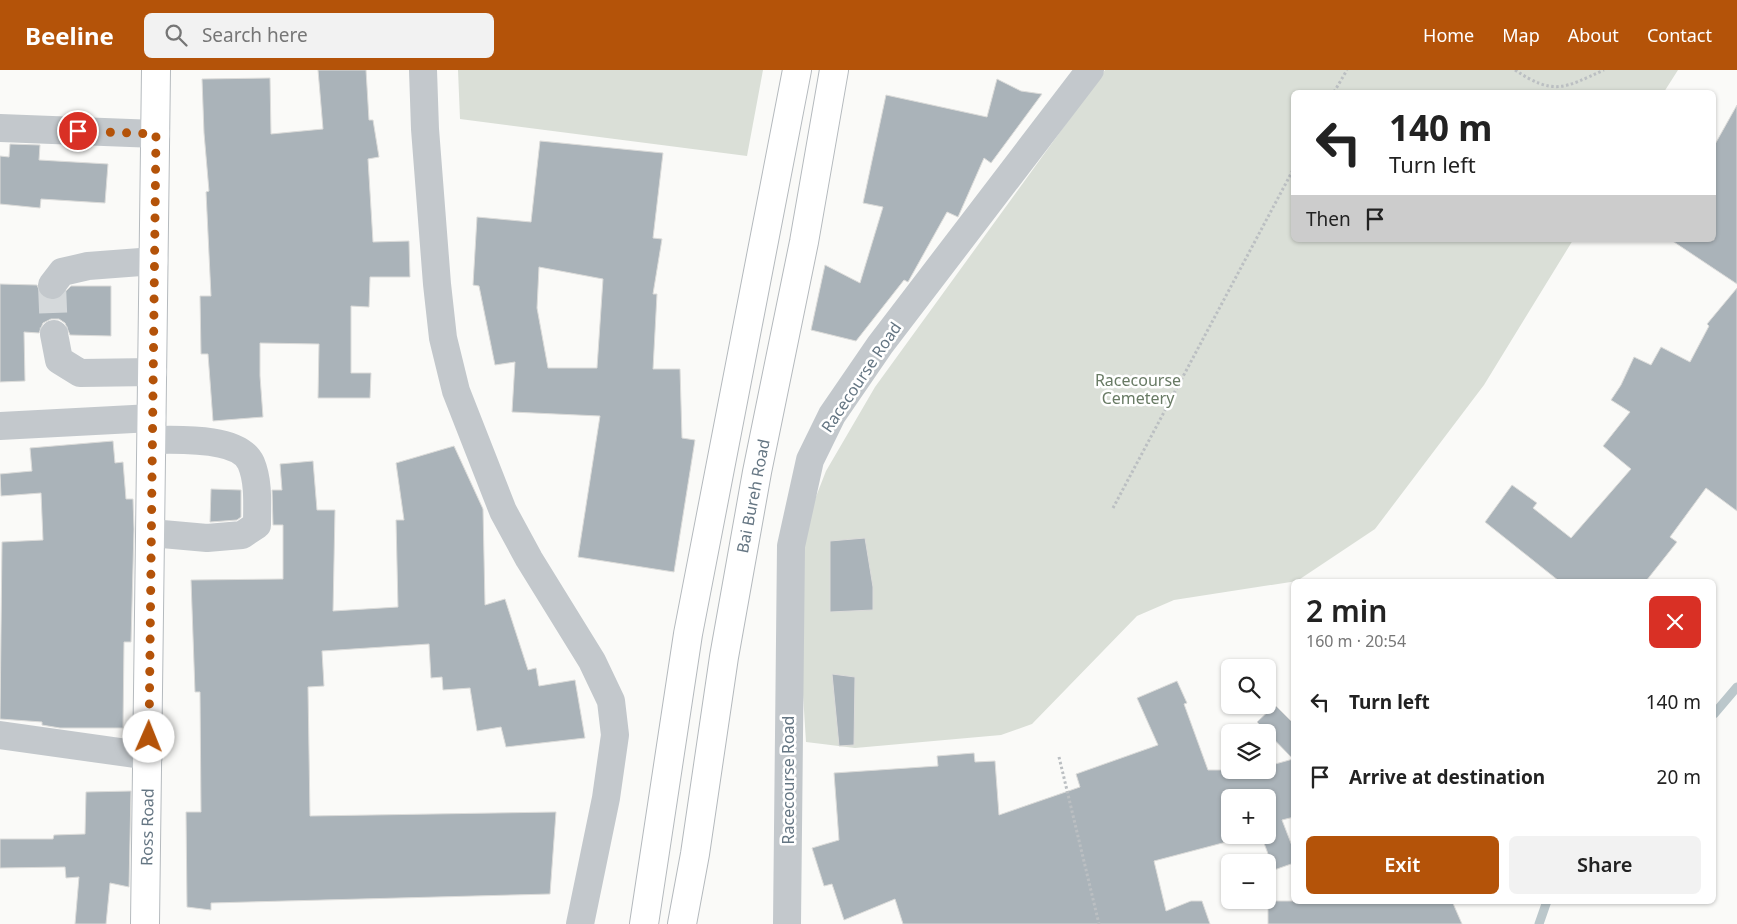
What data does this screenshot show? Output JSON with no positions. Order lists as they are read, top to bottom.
{
  "streets": {
    "main road": ["Bai Bureh Road", "Ross Road"],
    "street": ["Racecourse Road"]
  },
  "parks": ["Racecourse Cemetery"],
  "page": {
    "header": "Beeline",
    "search": "Search here",
    "nav": [
      "Home",
      "Map",
      "About",
      "Contact"
    ],
    "turn": ["140 m", "Turn left"],
    "then": "Then",
    "heading": ["2 min", "160 m · 20:54"],
    "map_buttons": ["+", "−"],
    "list": [
      {
        "name": "Turn left",
        "value": "140 m"
      },
      {
        "name": "Arrive at destination",
        "value": "20 m"
      }
    ],
    "buttons": ["Exit", "Share"]
  }
}
